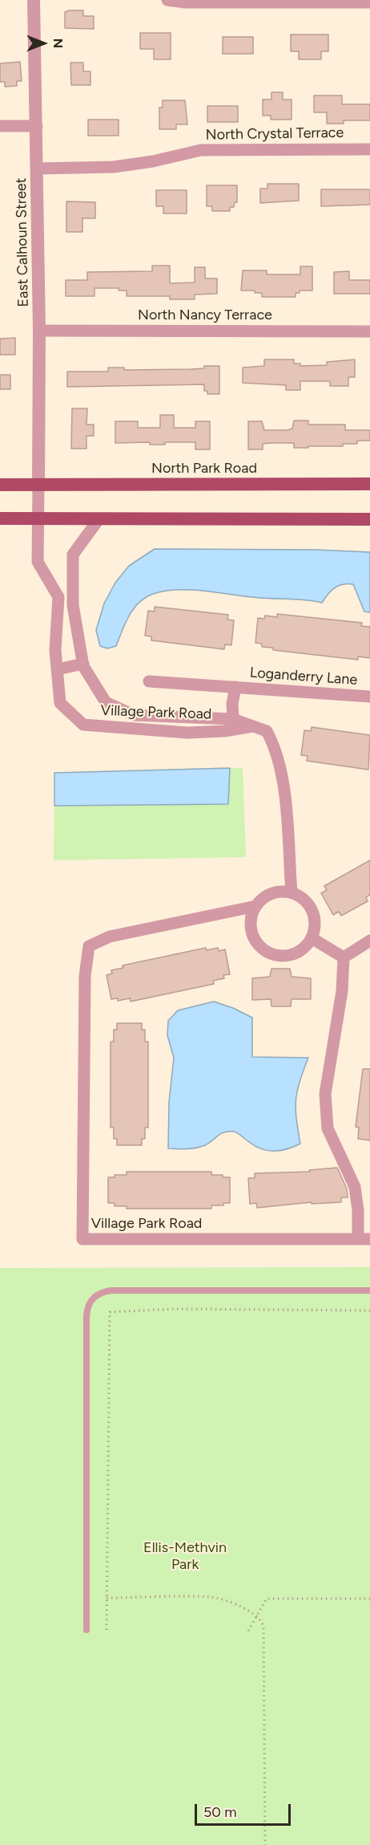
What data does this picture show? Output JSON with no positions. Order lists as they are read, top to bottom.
{
  "streets": {
    "main road": ["North Park Road"],
    "street": [
      "North Crystal Terrace",
      "East Calhoun Street",
      "North Nancy Terrace",
      "Loganderry Lane",
      "Village Park Road"
    ]
  },
  "crossings": [
    ["North Crystal Terrace", "East Calhoun Street"],
    ["East Calhoun Street", "North Nancy Terrace"],
    ["East Calhoun Street", "North Park Road"],
    ["Loganderry Lane", "Village Park Road"]
  ],
  "parks": ["Ellis-Methvin Park"],
  "scale_bar": "50 m",
  "north": "right"
}
